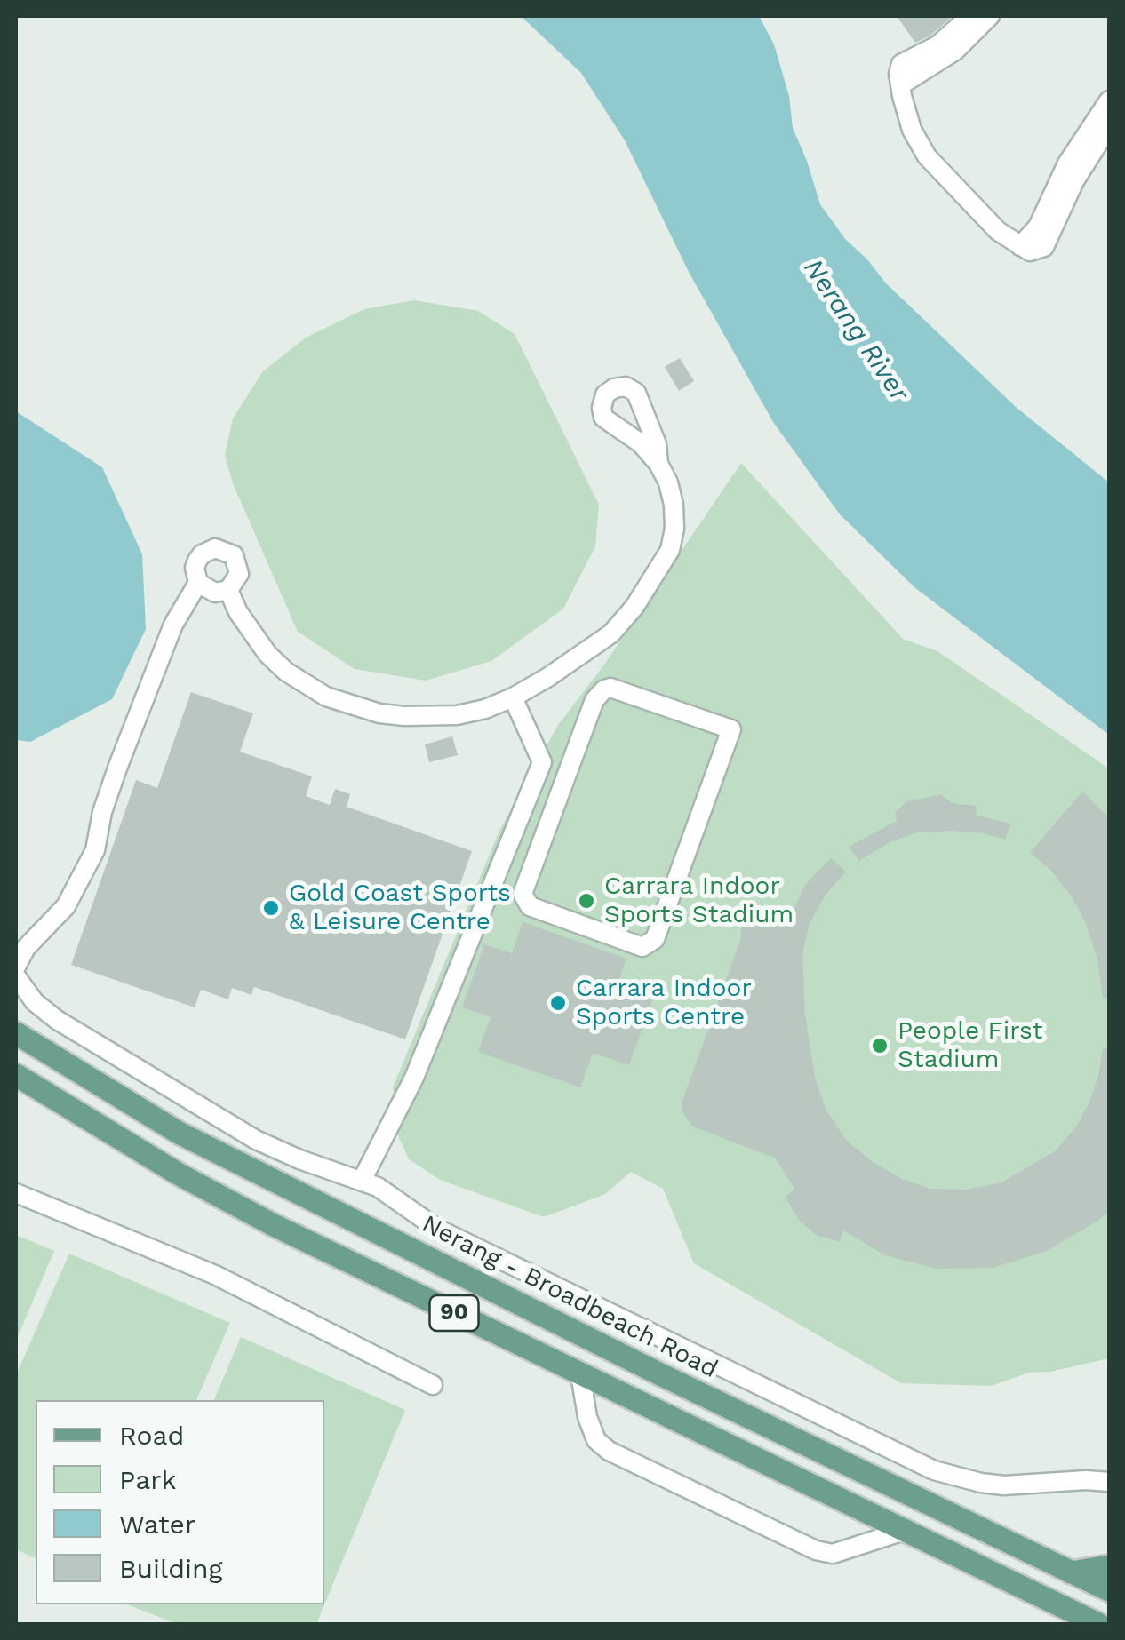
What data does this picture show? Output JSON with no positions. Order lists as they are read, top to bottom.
{
  "streets": {
    "main road": ["Nerang - Broadbeach Road", "90"]
  },
  "water": ["Nerang River"],
  "places": [
    "Carrara Indoor Sports Stadium",
    "Gold Coast Sports & Leisure Centre",
    "Carrara Indoor Sports Centre",
    "People First Stadium"
  ],
  "legend": [
    "Road",
    "Park",
    "Water",
    "Building"
  ]
}
